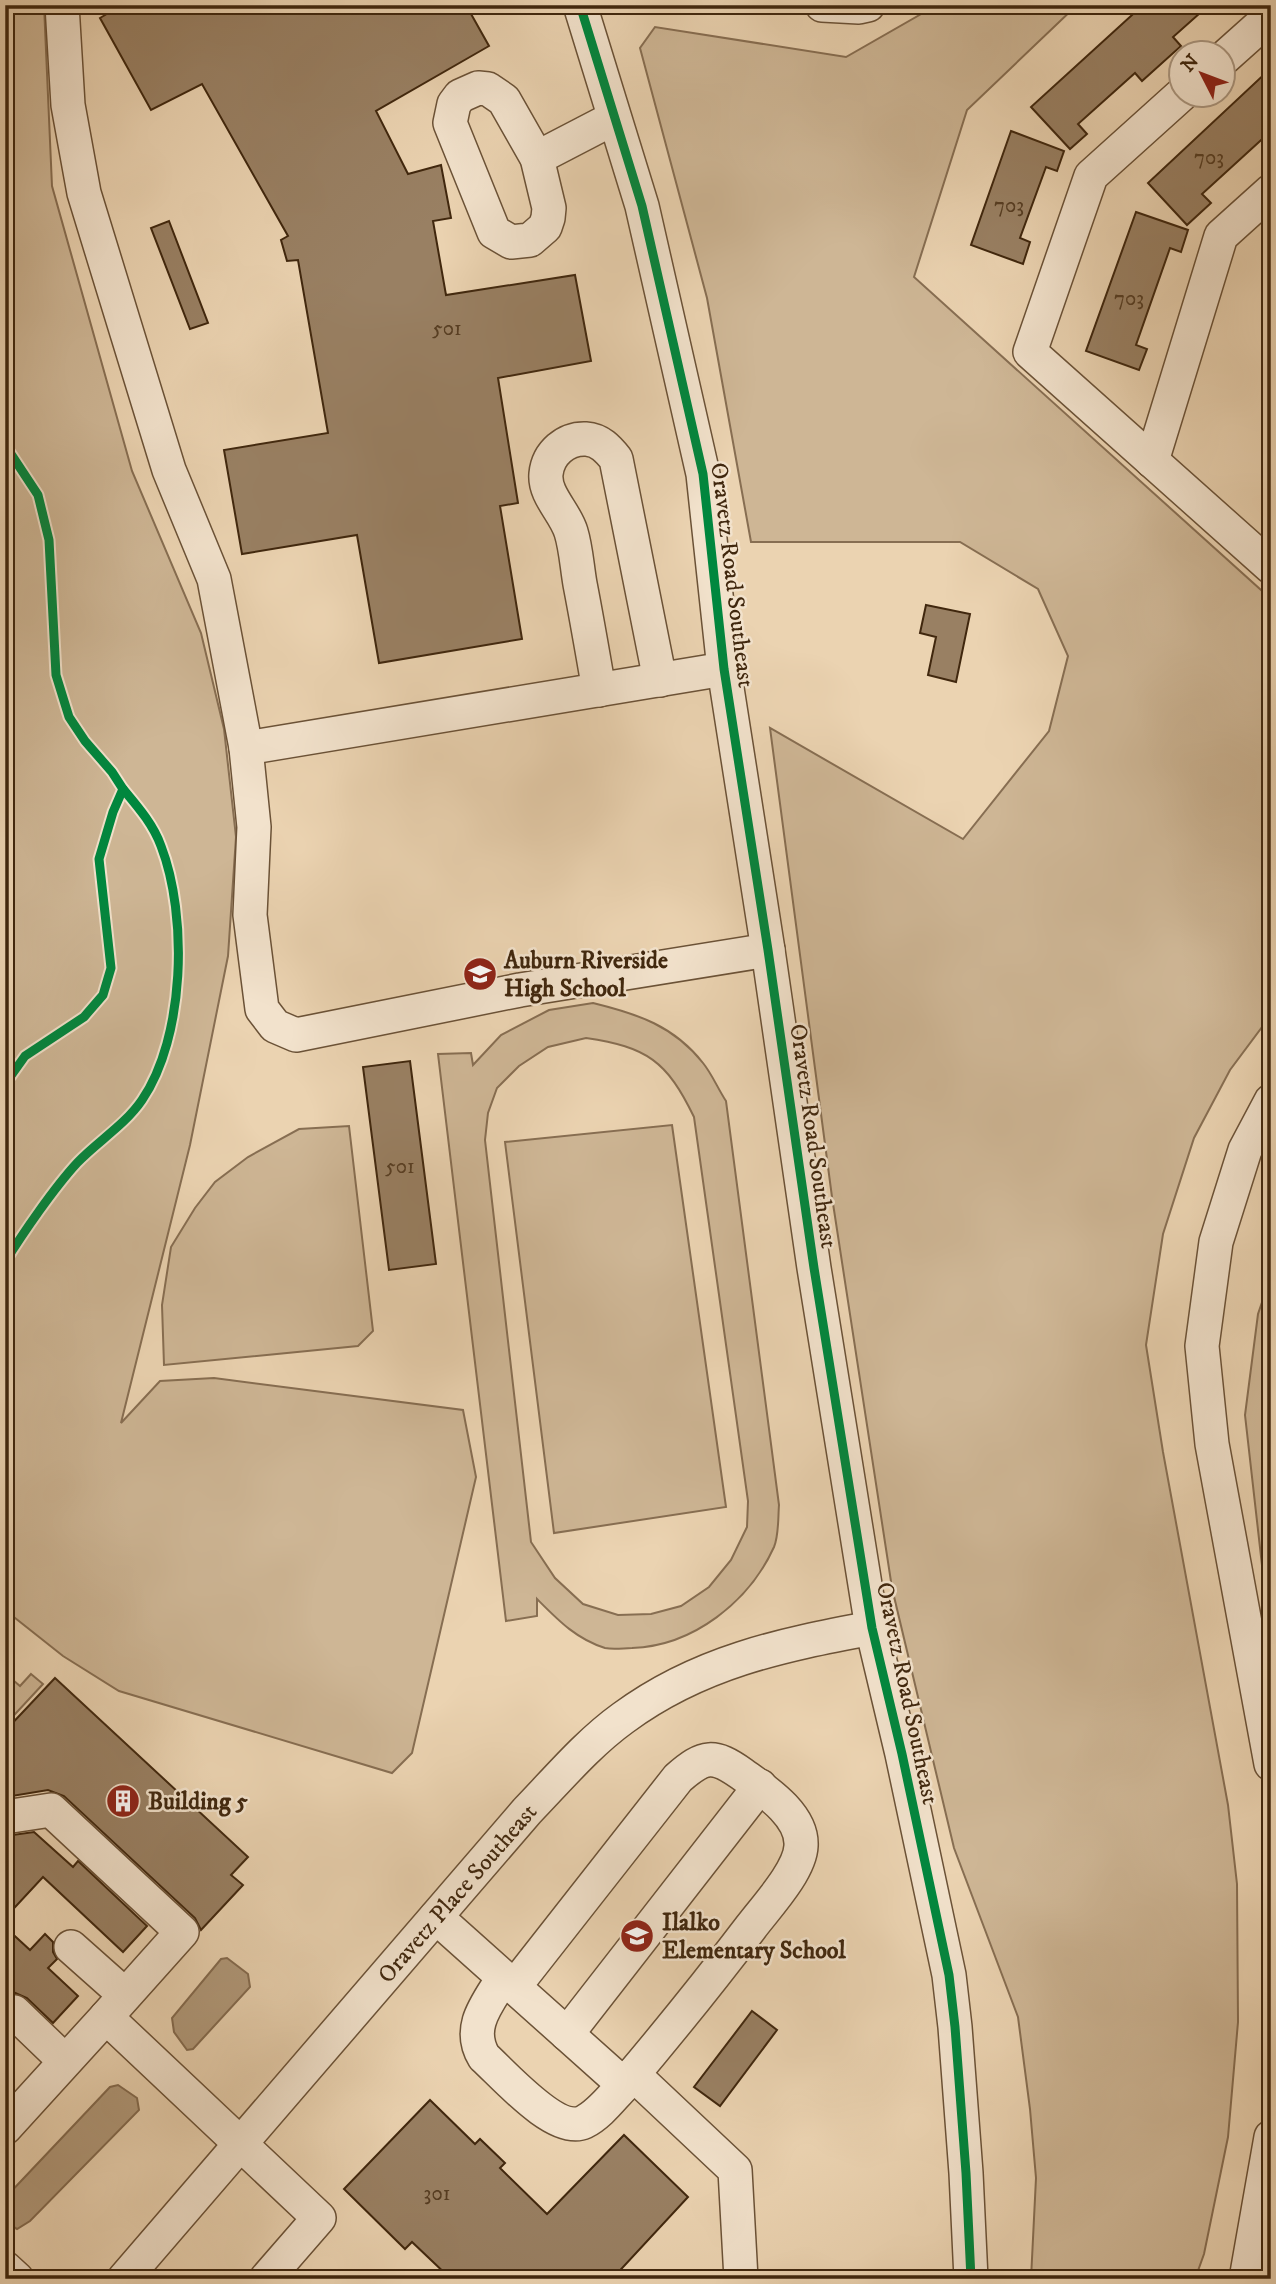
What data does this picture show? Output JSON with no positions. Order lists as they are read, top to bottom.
{
  "streets": {
    "street": ["Oravetz Road Southeast", "Oravetz Place Southeast"]
  },
  "crossings": [
    ["Oravetz Road Southeast", "Oravetz Place Southeast"]
  ],
  "places": {
    "school or university": ["Auburn Riverside High School", "Ilalko Elementary School"],
    "building": ["Building 5"]
  },
  "house_numbers": [
    "703",
    "703",
    "703",
    "501",
    "501",
    "301"
  ],
  "north": "top left"
}
